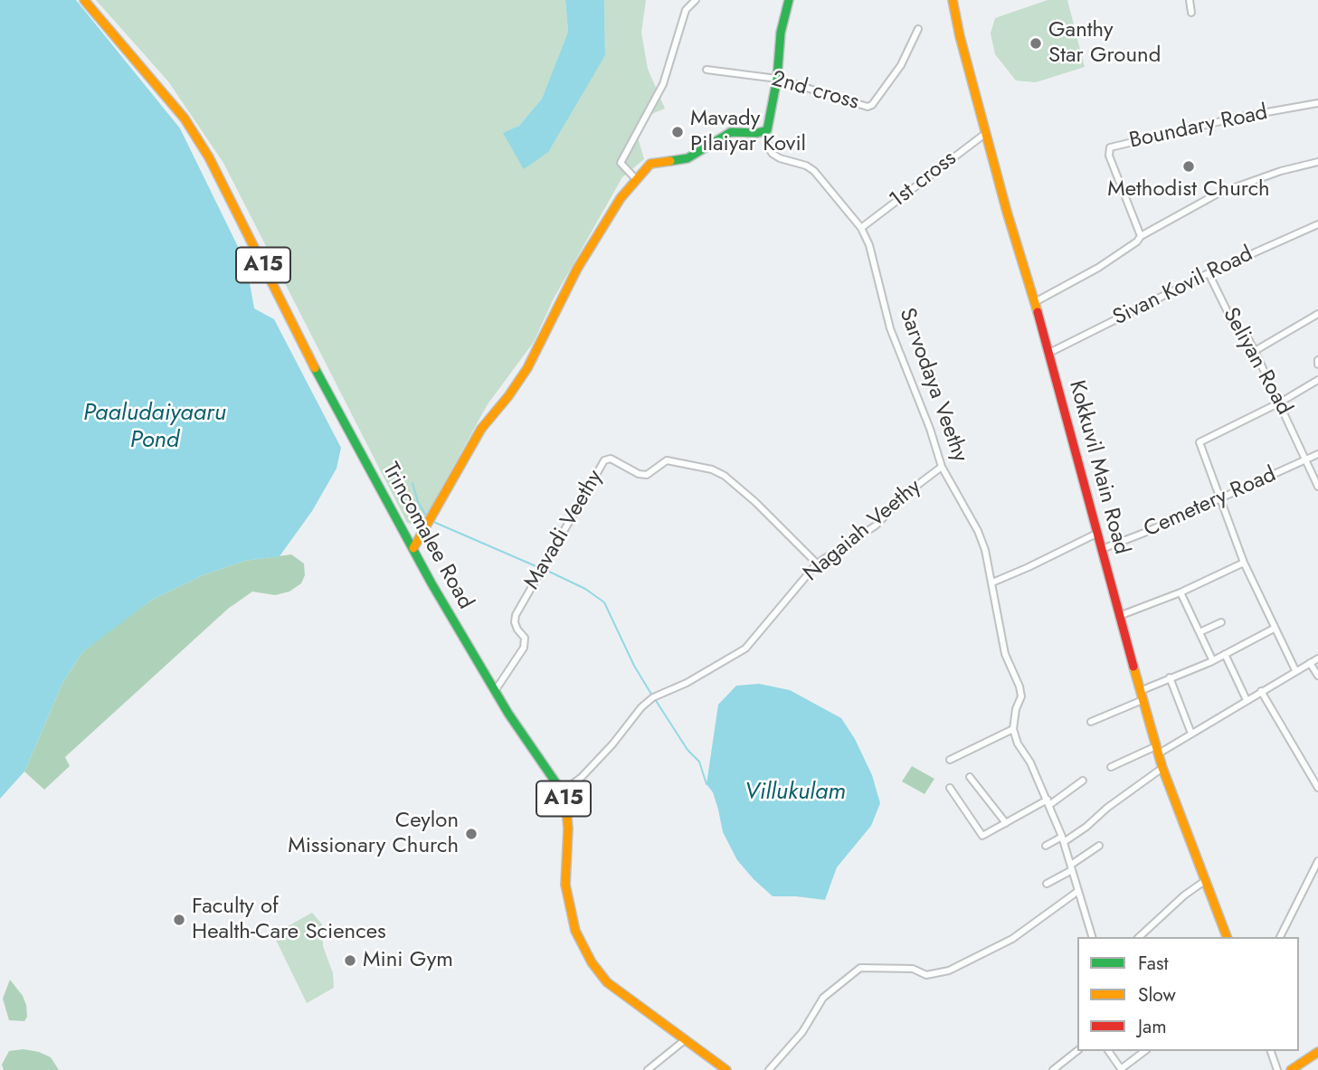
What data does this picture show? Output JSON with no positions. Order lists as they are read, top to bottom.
{
  "streets": {
    "main road": ["A15", "Kokkuvil Main Road", "Trincomalee Road"],
    "street": [
      "2nd cross",
      "Boundary Road",
      "1st cross",
      "Sivan Kovil Road",
      "Seliyan Road",
      "Sarvodaya Veethy",
      "Cemetery Road",
      "Mavadi Veethy",
      "Nagaiah Veethy"
    ]
  },
  "crossings": [
    ["1st cross", "Sarvodaya Veethy"],
    ["1st cross", "Kokkuvil Main Road"],
    ["Sivan Kovil Road", "Seliyan Road"],
    ["Sivan Kovil Road", "Kokkuvil Main Road"],
    ["Seliyan Road", "Cemetery Road"],
    ["Sarvodaya Veethy", "Nagaiah Veethy"],
    ["Kokkuvil Main Road", "Cemetery Road"],
    ["Mavadi Veethy", "Nagaiah Veethy"],
    ["Mavadi Veethy", "Trincomalee Road"],
    ["Nagaiah Veethy", "Trincomalee Road"]
  ],
  "water": ["Paaludaiyaaru Pond", "Villukulam"],
  "places": [
    "Ganthy Star Ground",
    "Mavady Pilaiyar Kovil",
    "Methodist Church",
    "Ceylon Missionary Church",
    "Faculty of Health-Care Sciences",
    "Mini Gym"
  ],
  "legend": ["Fast", "Slow", "Jam"]
}
